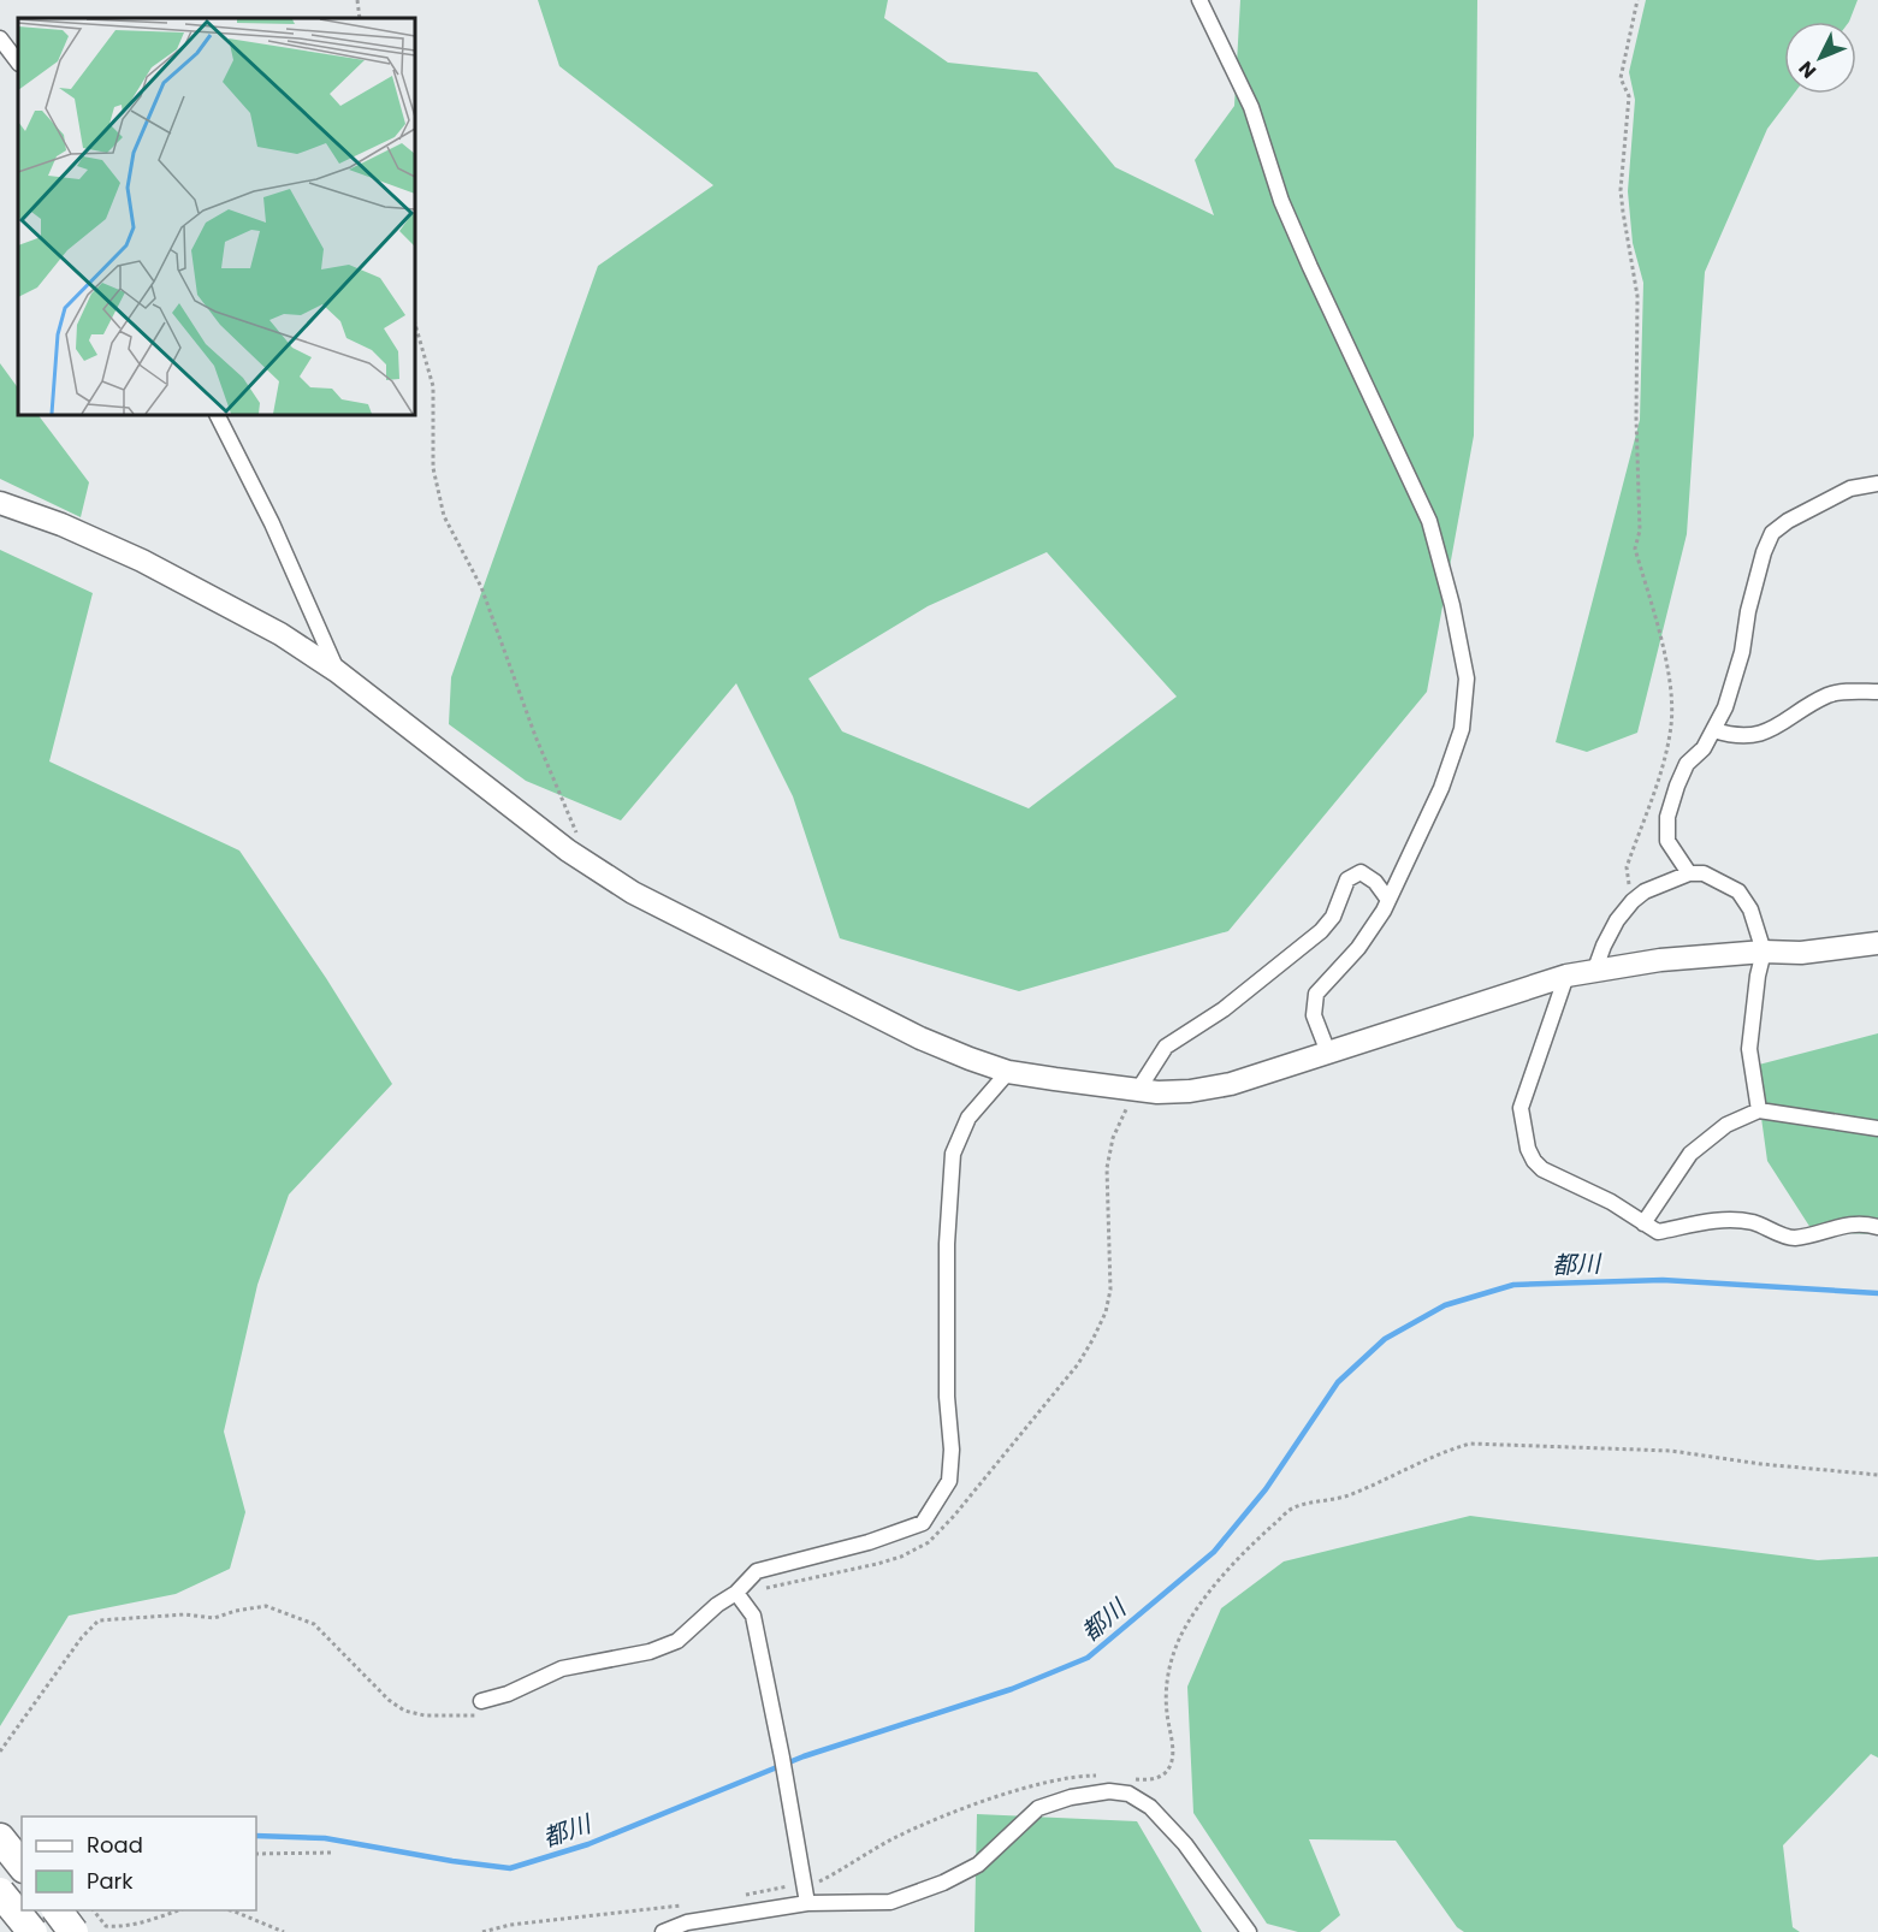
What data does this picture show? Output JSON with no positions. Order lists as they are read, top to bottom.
{
  "water": ["都川"],
  "legend": ["Road", "Park"],
  "north": "bottom left"
}
